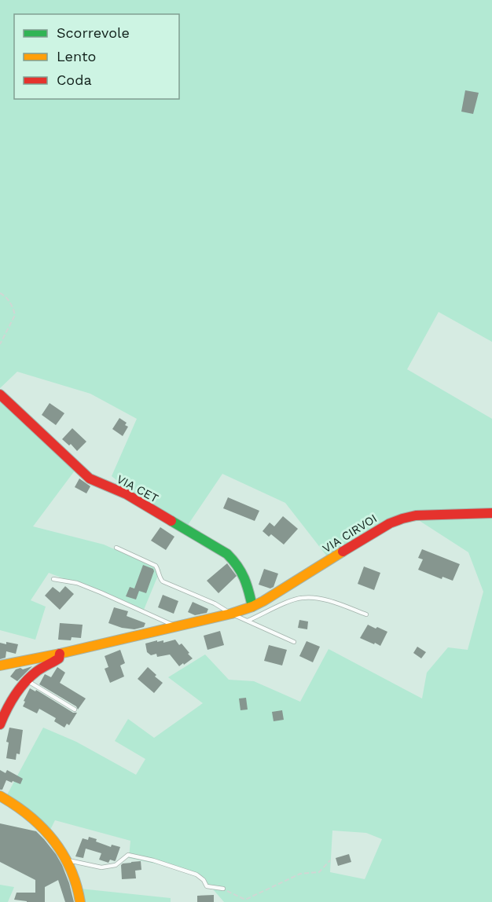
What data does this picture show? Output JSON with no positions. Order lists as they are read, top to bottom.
{
  "streets": {
    "street": ["VIA CET", "VIA CIRVOI"]
  },
  "crossings": [
    ["VIA CET", "VIA CIRVOI"]
  ],
  "legend": ["Scorrevole", "Lento", "Coda"]
}
